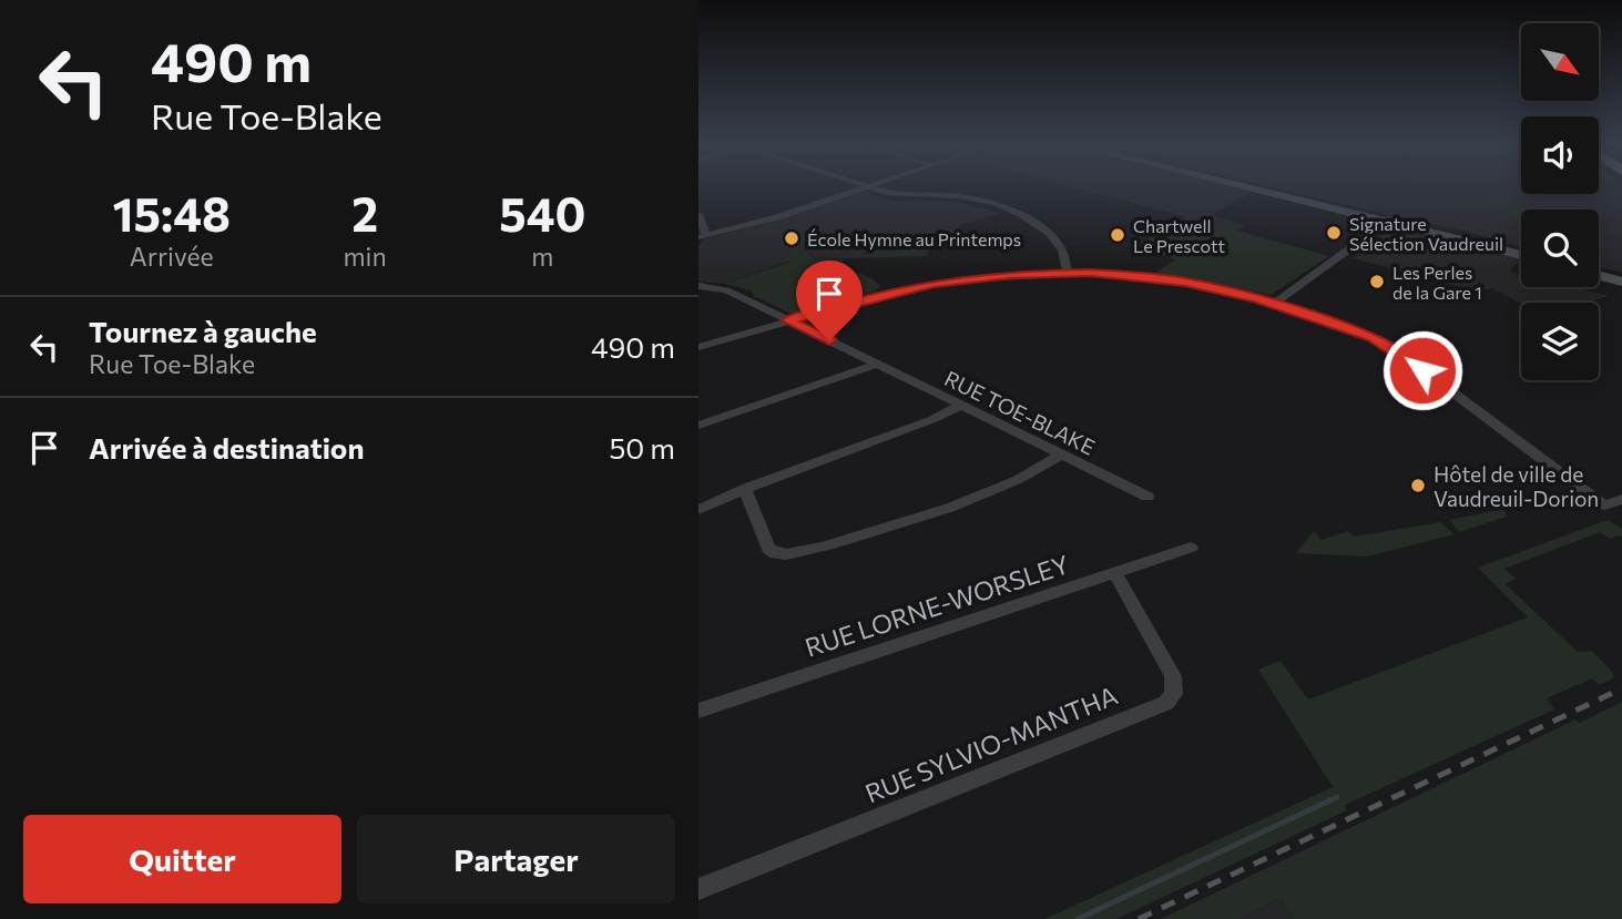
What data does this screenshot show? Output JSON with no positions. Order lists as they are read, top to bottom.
{
  "streets": {
    "street": ["RUE TOE-BLAKE", "RUE LORNE-WORSLEY", "RUE SYLVIO-MANTHA"]
  },
  "crossings": [
    ["RUE LORNE-WORSLEY", "RUE SYLVIO-MANTHA"]
  ],
  "places": [
    "Signature Sélection Vaudreuil",
    "Chartwell Le Prescott",
    "École Hymne au Printemps",
    "Les Perles de la Gare 1",
    "Hôtel de ville de Vaudreuil-Dorion"
  ],
  "north": "bottom right",
  "page": {
    "turn": ["490 m", "Rue Toe-Blake"],
    "eta": [
      "15:48",
      "Arrivée",
      "2",
      "min",
      "540",
      "m"
    ],
    "list": [
      {
        "name": "Tournez à gauche",
        "note": "Rue Toe-Blake",
        "value": "490 m"
      },
      {
        "name": "Arrivée à destination",
        "value": "50 m"
      }
    ],
    "buttons": ["Quitter", "Partager"]
  }
}
